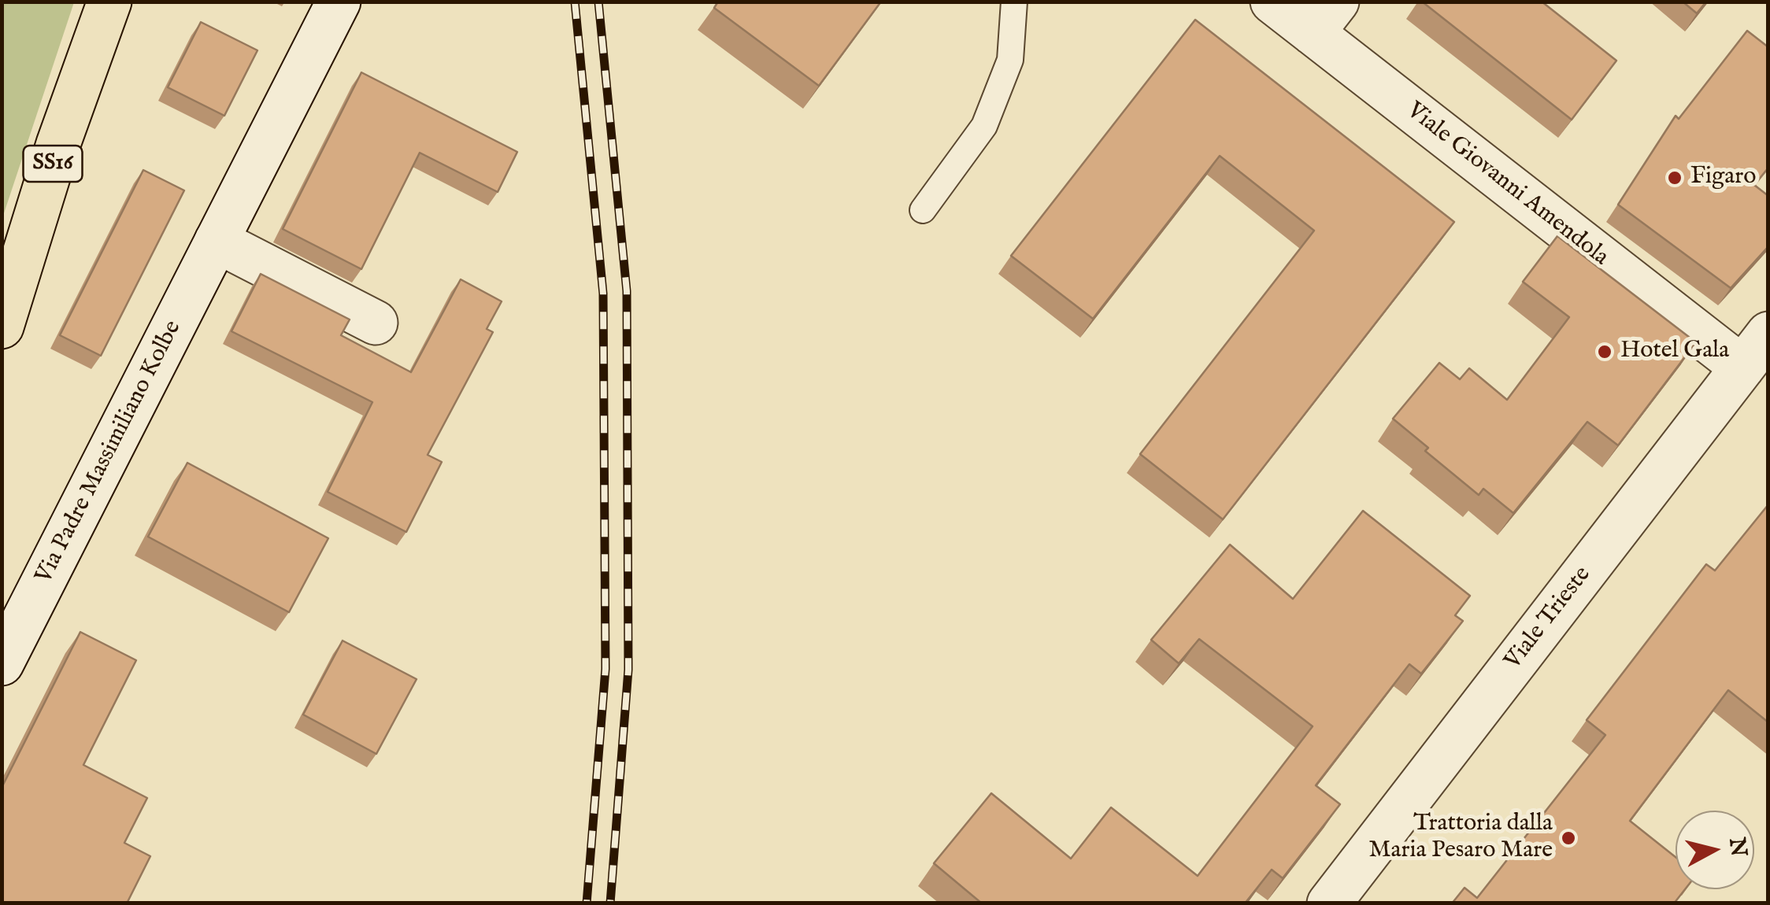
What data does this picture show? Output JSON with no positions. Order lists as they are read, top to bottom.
{
  "streets": {
    "main road": ["SS16"],
    "street": ["Viale Giovanni Amendola", "Via Padre Massimiliano Kolbe", "Viale Trieste"]
  },
  "crossings": [
    ["Viale Giovanni Amendola", "Viale Trieste"]
  ],
  "places": ["Figaro", "Hotel Gala", "Trattoria dalla Maria Pesaro Mare"],
  "north": "right"
}
